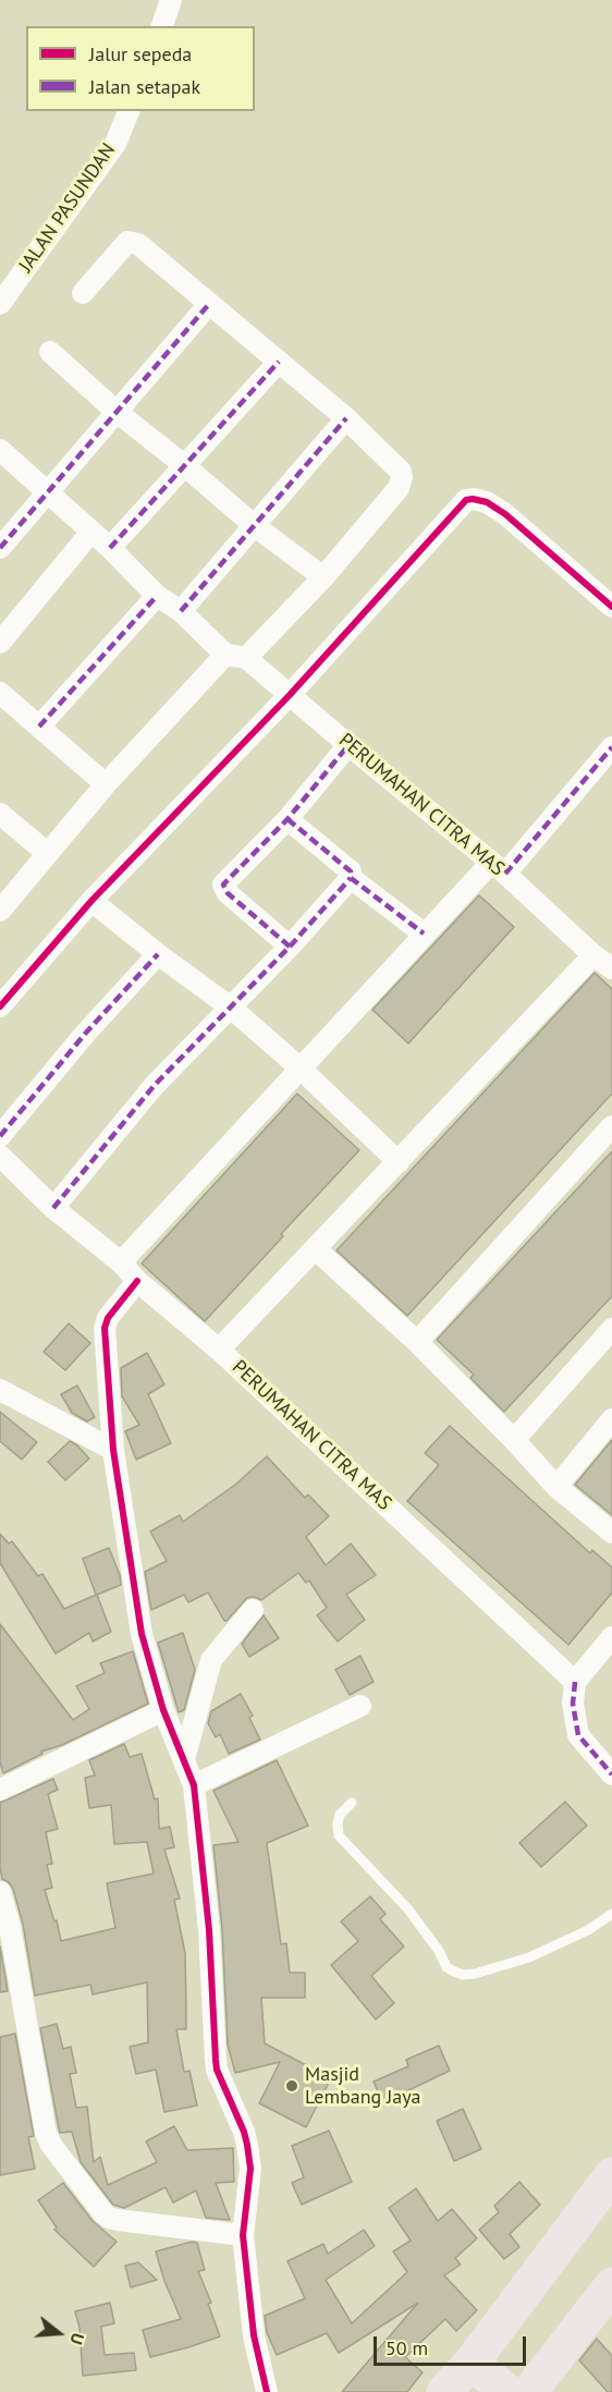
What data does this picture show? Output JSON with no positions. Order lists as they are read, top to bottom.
{
  "streets": {
    "street": ["JALAN PASUNDAN", "PERUMAHAN CITRA MAS"]
  },
  "places": ["Masjid Lembang Jaya"],
  "legend": ["Jalur sepeda", "Jalan setapak"],
  "scale_bar": "50 m",
  "north": "right"
}
